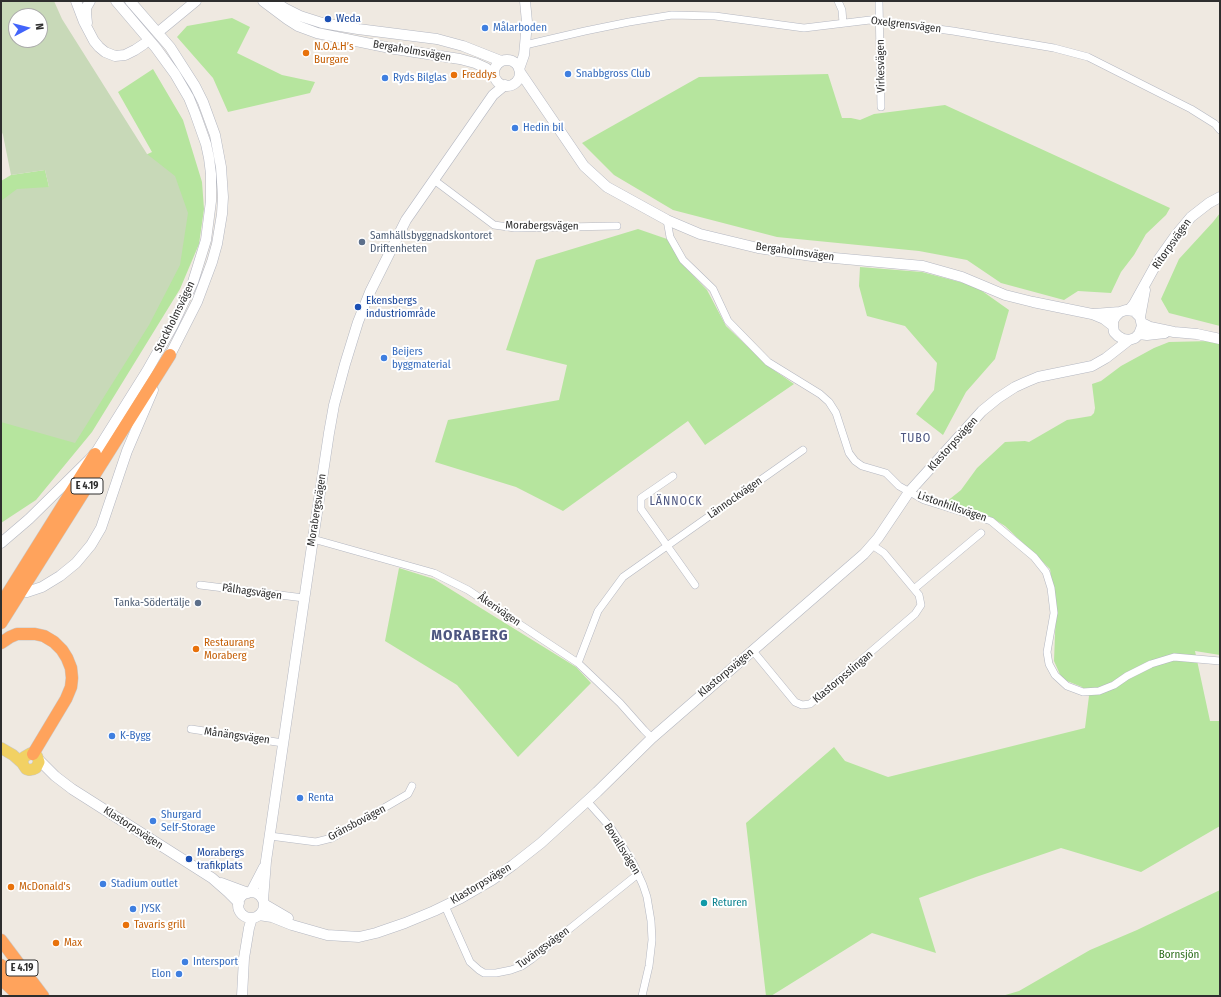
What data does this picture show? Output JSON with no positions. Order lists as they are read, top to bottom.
{
  "streets": {
    "highway": ["E 4.19"],
    "main road": [
      "Bergaholmsvägen",
      "Morabergsvägen",
      "Ritorpsvägen",
      "Stockholmsvägen",
      "Klastorpsvägen"
    ],
    "street": [
      "Oxelgrensvägen",
      "Virkesvägen",
      "Lännockvägen",
      "Listonhillsvägen",
      "Pålhagsvägen",
      "Åkerivägen",
      "Klastorpsslingan",
      "Månängsvägen",
      "Gränsbovägen",
      "Bovallsvägen",
      "Tuvängsvägen"
    ]
  },
  "crossings": [
    ["Oxelgrensvägen", "Virkesvägen"],
    ["Bergaholmsvägen", "Morabergsvägen"],
    ["Bergaholmsvägen", "Ritorpsvägen"],
    ["Bergaholmsvägen", "Klastorpsvägen"],
    ["Bergaholmsvägen", "Listonhillsvägen"],
    ["Morabergsvägen", "Klastorpsvägen"],
    ["Morabergsvägen", "Pålhagsvägen"],
    ["Morabergsvägen", "Åkerivägen"],
    ["Morabergsvägen", "Månängsvägen"],
    ["Morabergsvägen", "Gränsbovägen"],
    ["Ritorpsvägen", "Klastorpsvägen"],
    ["Stockholmsvägen", "E 4.19"],
    ["Klastorpsvägen", "Listonhillsvägen"],
    ["Klastorpsvägen", "Åkerivägen"],
    ["Klastorpsvägen", "Klastorpsslingan"],
    ["Klastorpsvägen", "Bovallsvägen"],
    ["Klastorpsvägen", "Tuvängsvägen"],
    ["Lännockvägen", "Åkerivägen"],
    ["Bovallsvägen", "Tuvängsvägen"]
  ],
  "districts": ["TUBO", "LÄNNOCK", "MORABERG"],
  "parks": ["Bornsjön"],
  "places": [
    "Weda",
    "Målarboden",
    "N.O.A.H’s Burgare",
    "Snabbgross Club",
    "Freddys",
    "Ryds Bilglas",
    "Hedin bil",
    "Samhällsbyggnadskontoret Driftenheten",
    "Ekensbergs industriområde",
    "Beijers byggmaterial",
    "Tanka-Södertälje",
    "Restaurang Moraberg",
    "K-Bygg",
    "Renta",
    "Shurgard Self-Storage",
    "Morabergs trafikplats",
    "Stadium outlet",
    "McDonald's",
    "Returen",
    "JYSK",
    "Tavaris grill",
    "Max",
    "Intersport",
    "Elon"
  ],
  "north": "right"
}
